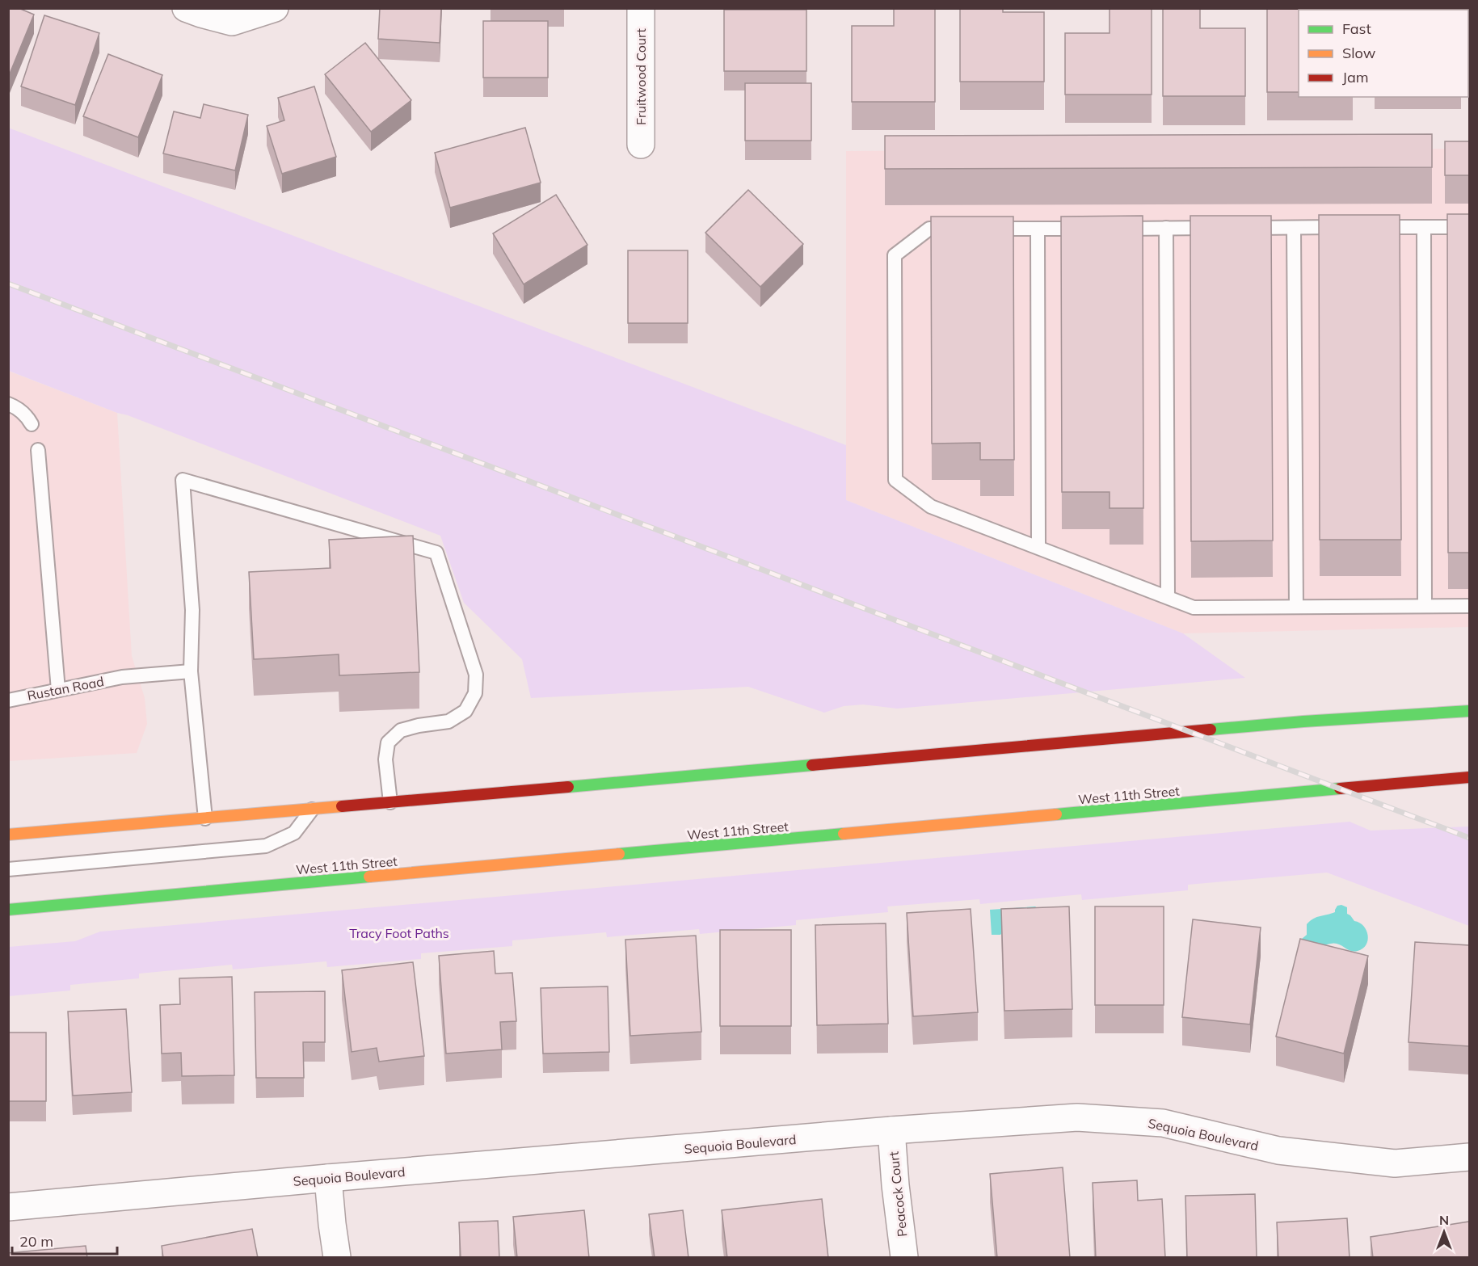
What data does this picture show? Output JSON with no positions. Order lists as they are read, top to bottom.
{
  "streets": {
    "main road": ["West 11th Street"],
    "street": ["Fruitwood Court", "Sequoia Boulevard", "Peacock Court"],
    "lane": ["Rustan Road"]
  },
  "crossings": [
    ["Sequoia Boulevard", "Peacock Court"]
  ],
  "parks": ["Tracy Foot Paths"],
  "legend": ["Fast", "Slow", "Jam"],
  "scale_bar": "20 m",
  "north": "top"
}
